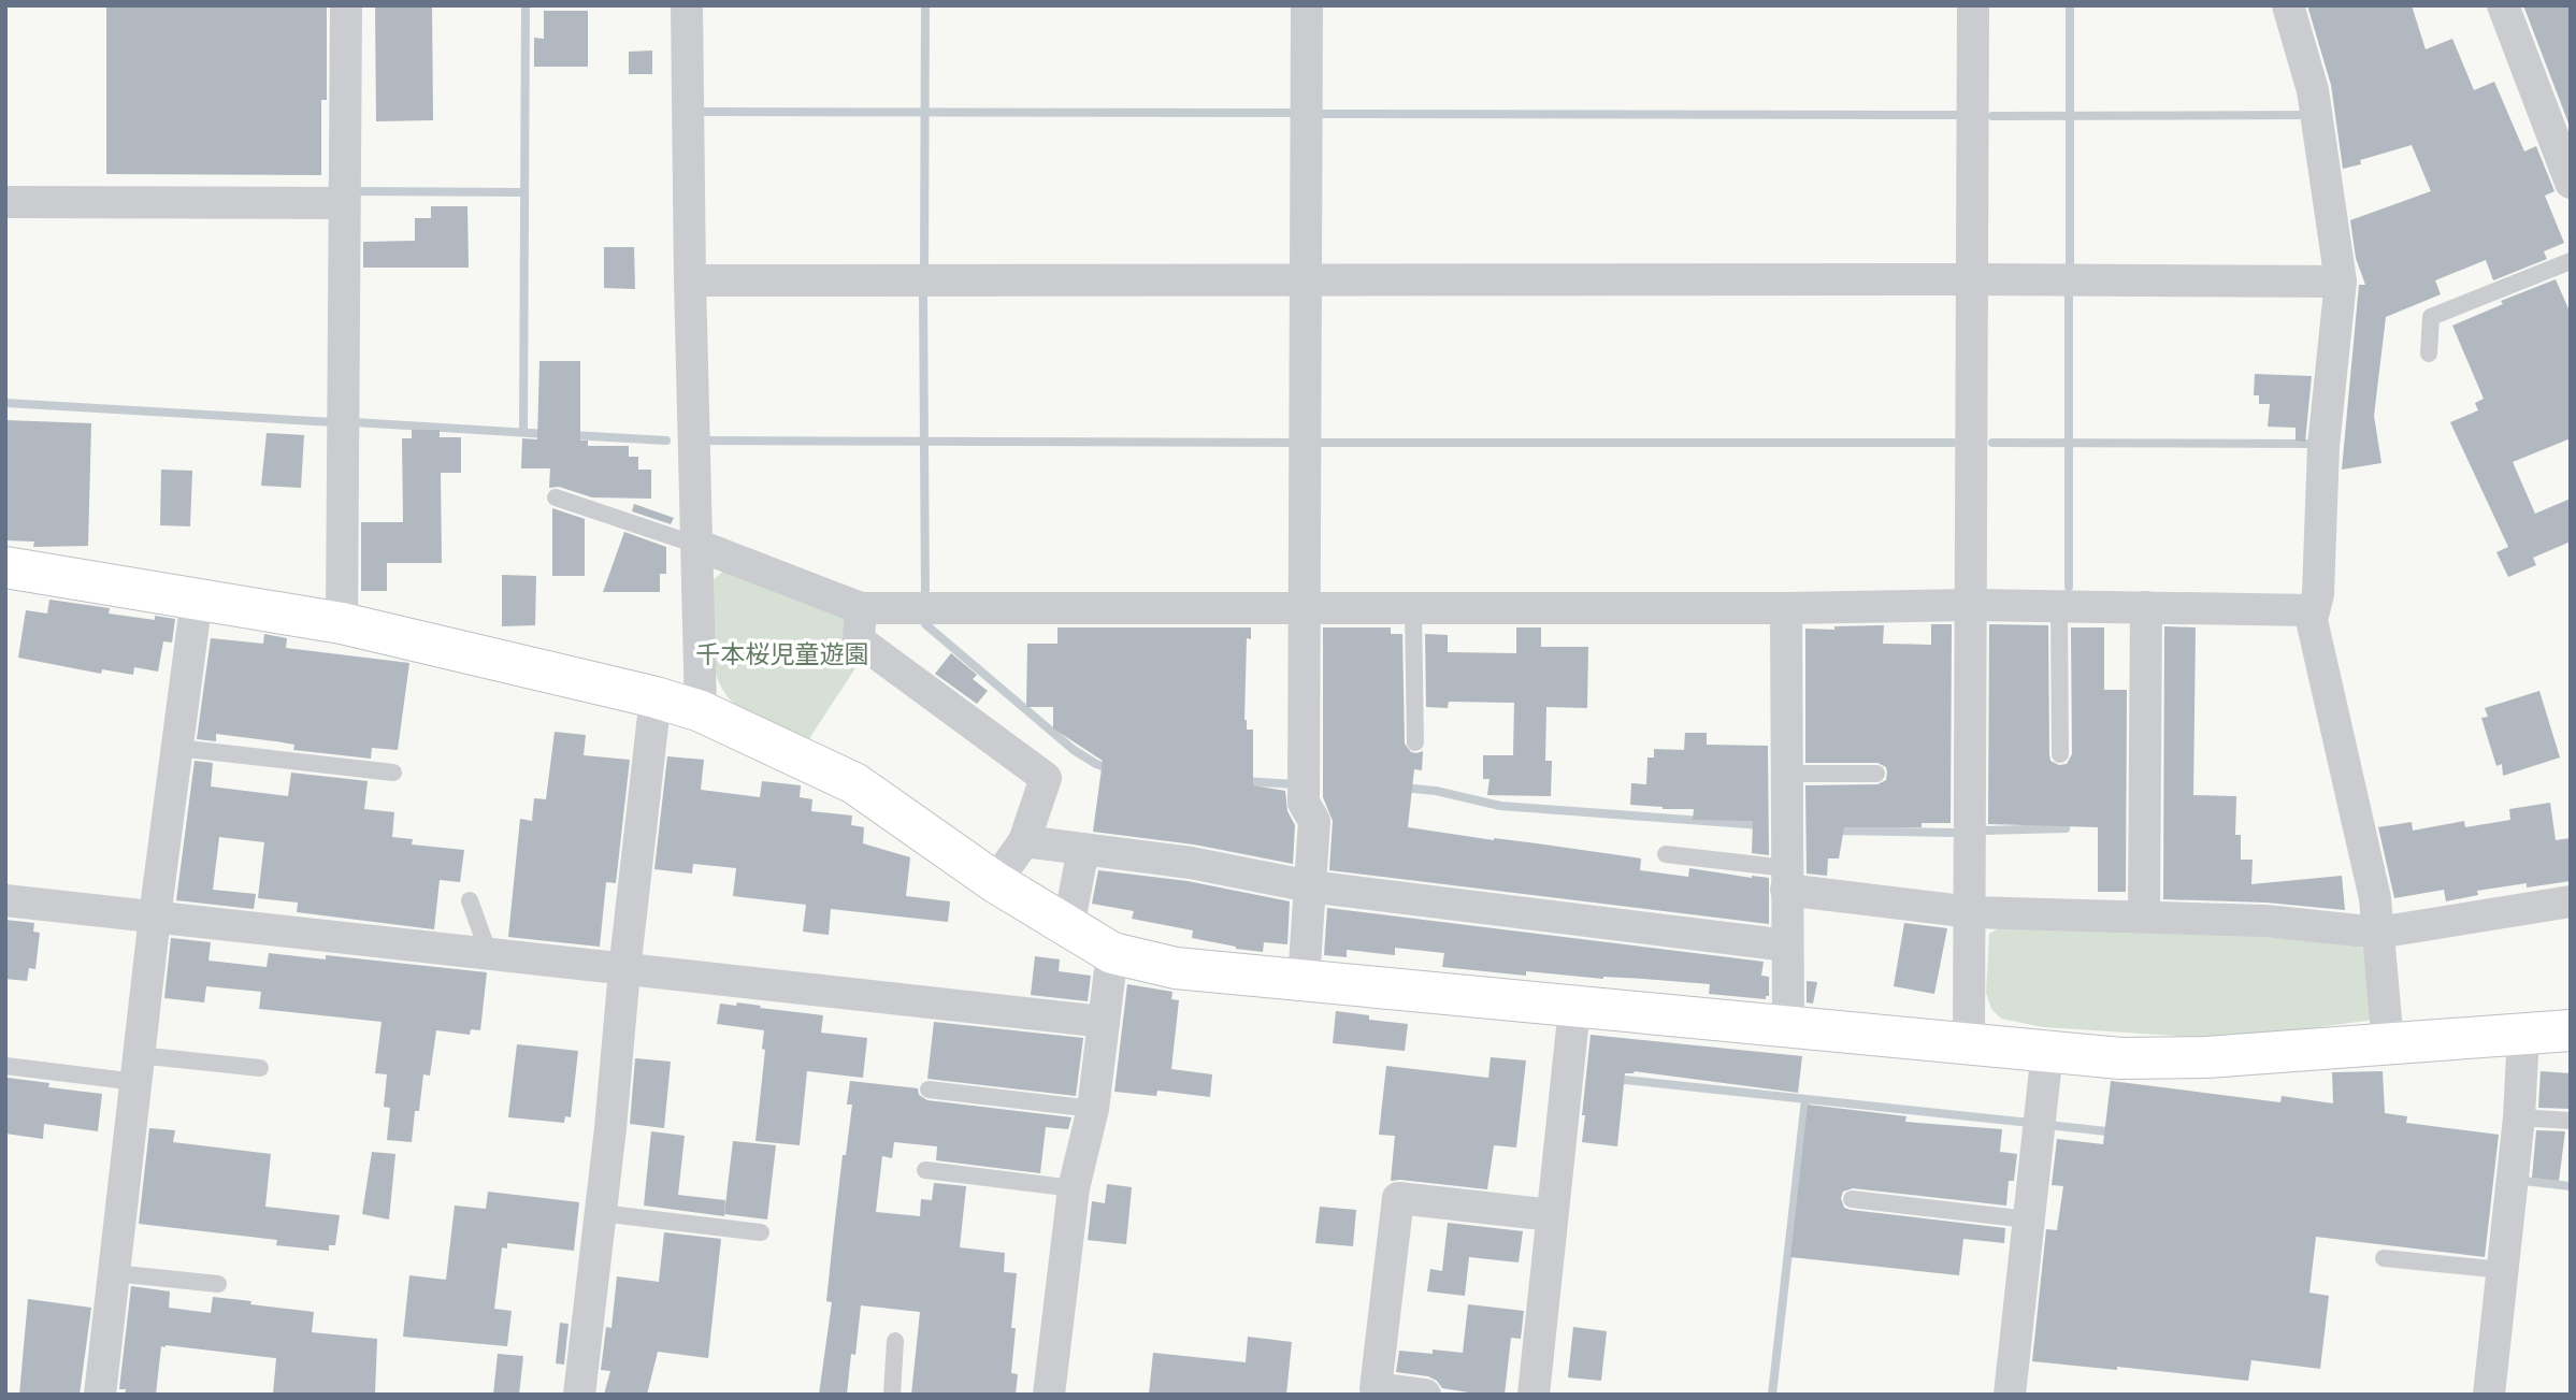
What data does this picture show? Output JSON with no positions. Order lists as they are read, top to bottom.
{
  "parks": ["千本桜児童遊園"]
}
